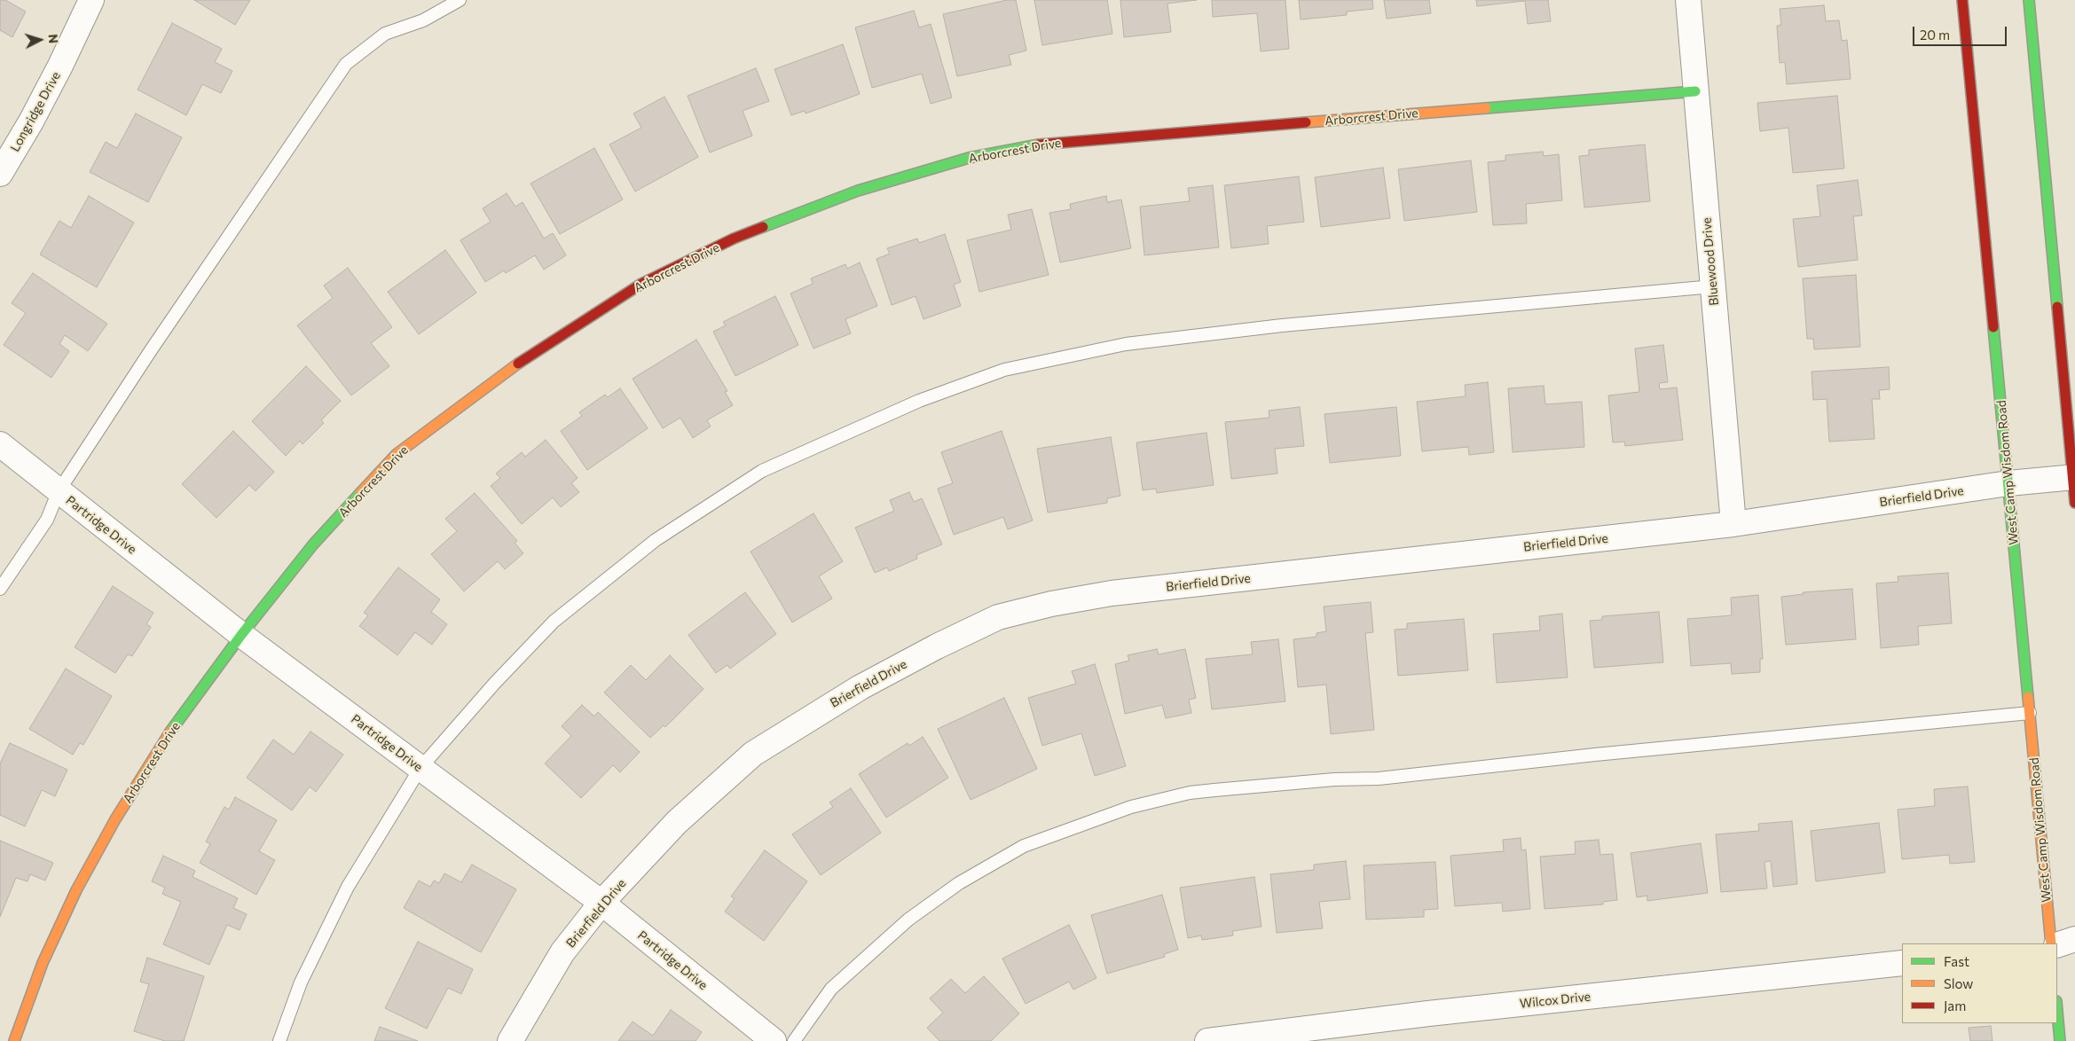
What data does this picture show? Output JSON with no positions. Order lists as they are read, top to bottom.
{
  "streets": {
    "street": [
      "Longridge Drive",
      "Arborcrest Drive",
      "Bluewood Drive",
      "West Camp Wisdom Road",
      "Brierfield Drive",
      "Partridge Drive",
      "Wilcox Drive"
    ]
  },
  "crossings": [
    ["Arborcrest Drive", "Bluewood Drive"],
    ["Arborcrest Drive", "Partridge Drive"],
    ["Bluewood Drive", "Brierfield Drive"],
    ["West Camp Wisdom Road", "Brierfield Drive"],
    ["Brierfield Drive", "Partridge Drive"]
  ],
  "legend": ["Fast", "Slow", "Jam"],
  "scale_bar": "20 m",
  "north": "right"
}
